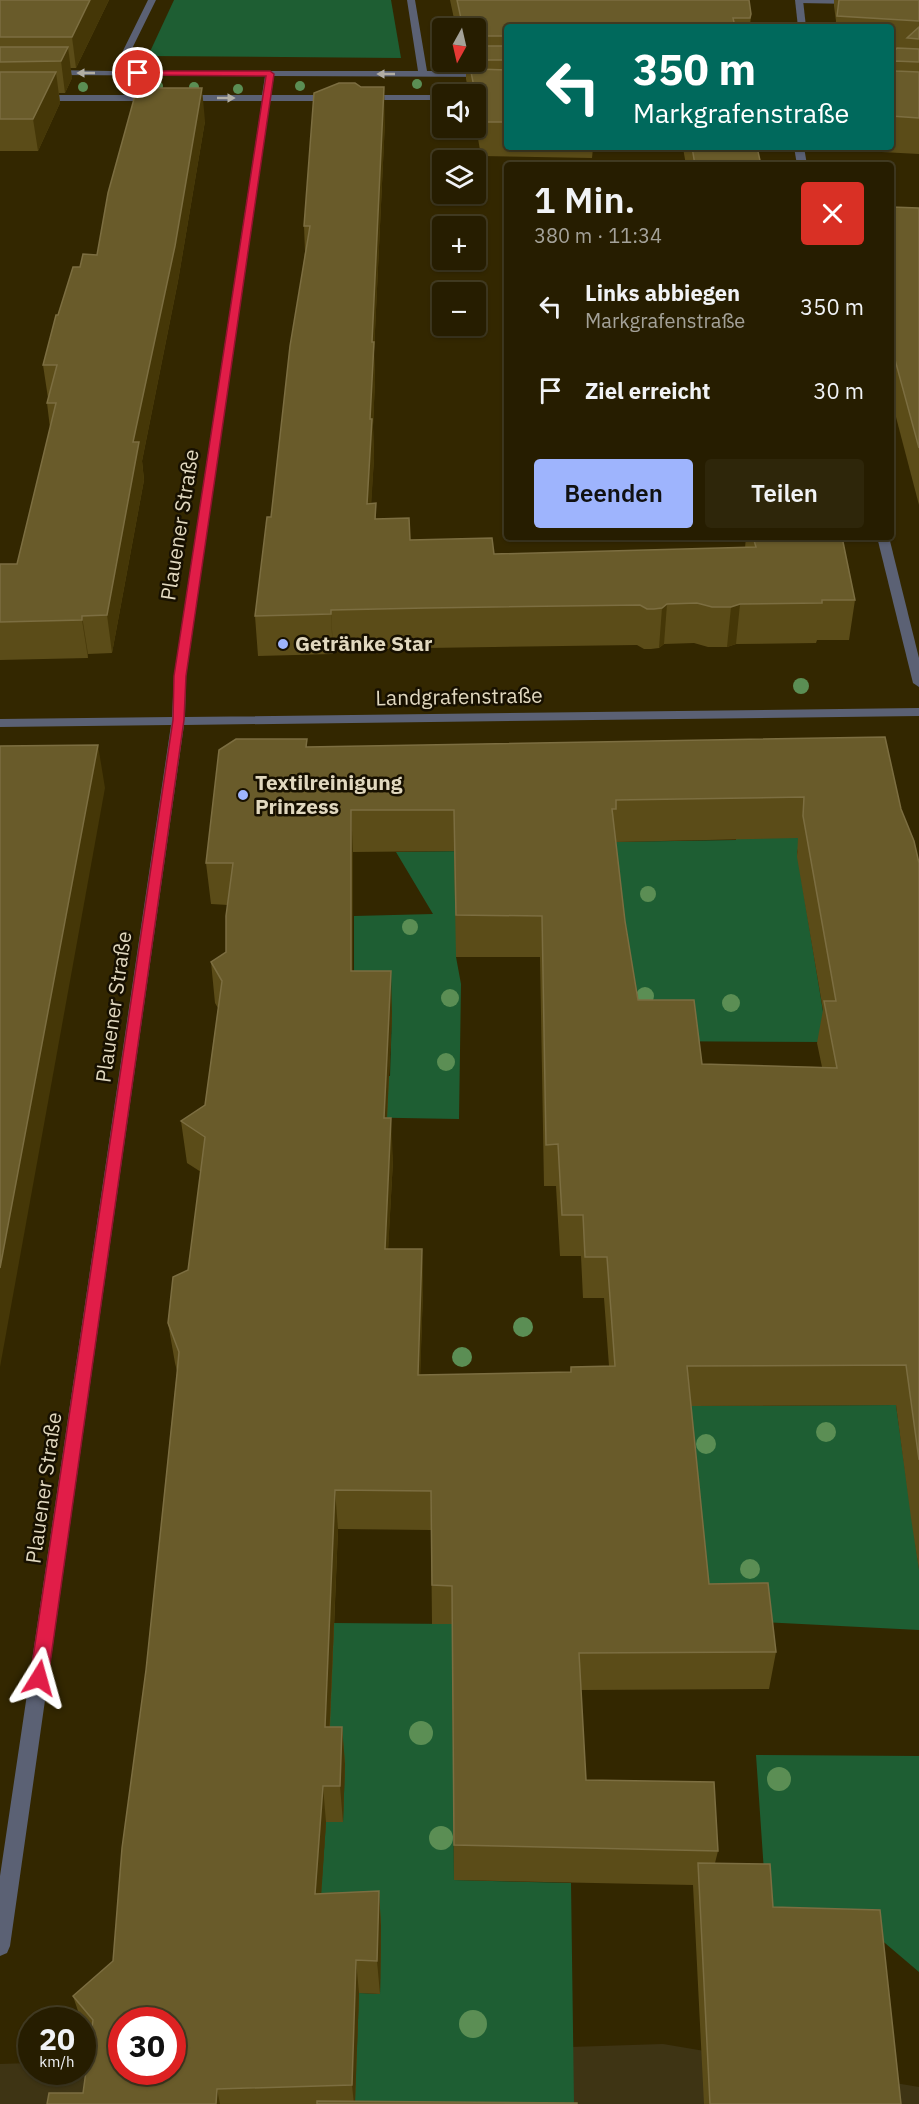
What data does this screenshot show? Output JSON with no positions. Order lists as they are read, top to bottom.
{
  "streets": {
    "street": ["Plauener Straße", "Landgrafenstraße"]
  },
  "crossings": [
    ["Plauener Straße", "Landgrafenstraße"]
  ],
  "places": ["Getränke Star", "Textilreinigung Prinzess"],
  "north": "bottom",
  "page": {
    "map_buttons": ["+", "−"],
    "turn": ["350 m", "Markgrafenstraße"],
    "heading": ["1 Min.", "380 m · 11:34"],
    "list": [
      {
        "name": "Links abbiegen",
        "note": "Markgrafenstraße",
        "value": "350 m"
      },
      {
        "name": "Ziel erreicht",
        "value": "30 m"
      }
    ],
    "buttons": ["Beenden", "Teilen"],
    "speed": "20 km/h",
    "limit": "30"
  }
}
